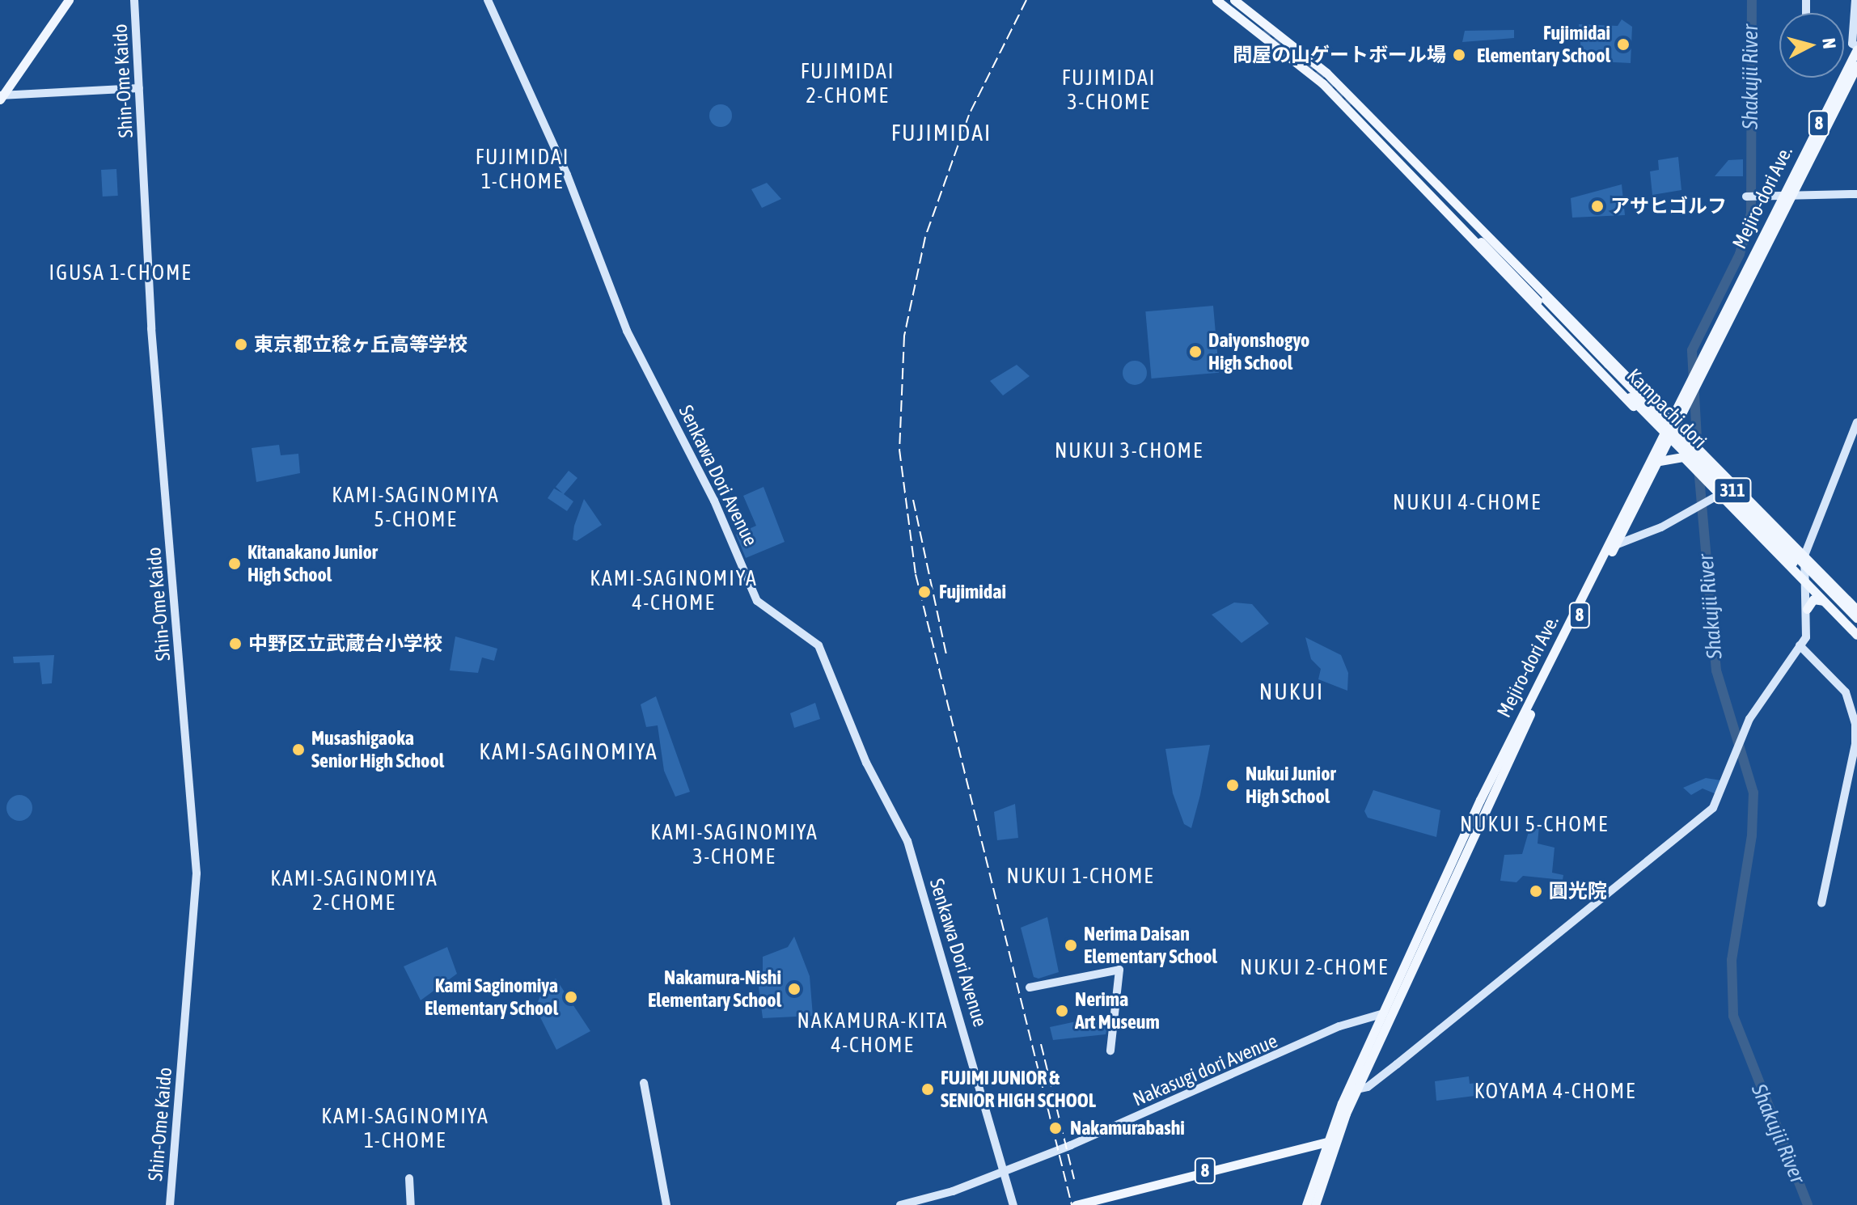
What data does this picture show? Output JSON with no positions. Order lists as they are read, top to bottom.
{
  "streets": {
    "main road": [
      "Shin-Ome Kaido",
      "8",
      "Mejiro-dori Ave.",
      "Kampachi dori",
      "Senkawa Dori Avenue",
      "311",
      "Nakasugi dori Avenue"
    ]
  },
  "crossings": [
    ["8", "Mejiro-dori Ave."],
    ["Mejiro-dori Ave.", "311"],
    ["Mejiro-dori Ave.", "Nakasugi dori Avenue"],
    ["Senkawa Dori Avenue", "Nakasugi dori Avenue"]
  ],
  "districts": [
    "FUJIMIDAI 2-CHOME",
    "FUJIMIDAI 3-CHOME",
    "FUJIMIDAI",
    "FUJIMIDAI 1-CHOME",
    "IGUSA 1-CHOME",
    "NUKUI 3-CHOME",
    "KAMI-SAGINOMIYA 5-CHOME",
    "NUKUI 4-CHOME",
    "KAMI-SAGINOMIYA 4-CHOME",
    "NUKUI",
    "KAMI-SAGINOMIYA",
    "NUKUI 5-CHOME",
    "KAMI-SAGINOMIYA 3-CHOME",
    "NUKUI 1-CHOME",
    "KAMI-SAGINOMIYA 2-CHOME",
    "NUKUI 2-CHOME",
    "NAKAMURA-KITA 4-CHOME",
    "KOYAMA 4-CHOME",
    "KAMI-SAGINOMIYA 1-CHOME"
  ],
  "water": ["Shakujii River"],
  "places": [
    "Fujimidai Elementary School",
    "問屋の山ゲートボール場",
    "アサヒゴルフ",
    "東京都立稔ヶ丘高等学校",
    "Daiyonshogyo High School",
    "Kitanakano Junior High School",
    "Fujimidai",
    "中野区立武蔵台小学校",
    "Musashigaoka Senior High School",
    "Nukui Junior High School",
    "圓光院",
    "Nerima Daisan Elementary School",
    "Nakamura-Nishi Elementary School",
    "Kami Saginomiya Elementary School",
    "Nerima Art Museum",
    "FUJIMI JUNIOR & SENIOR HIGH SCHOOL",
    "Nakamurabashi"
  ],
  "north": "right"
}
